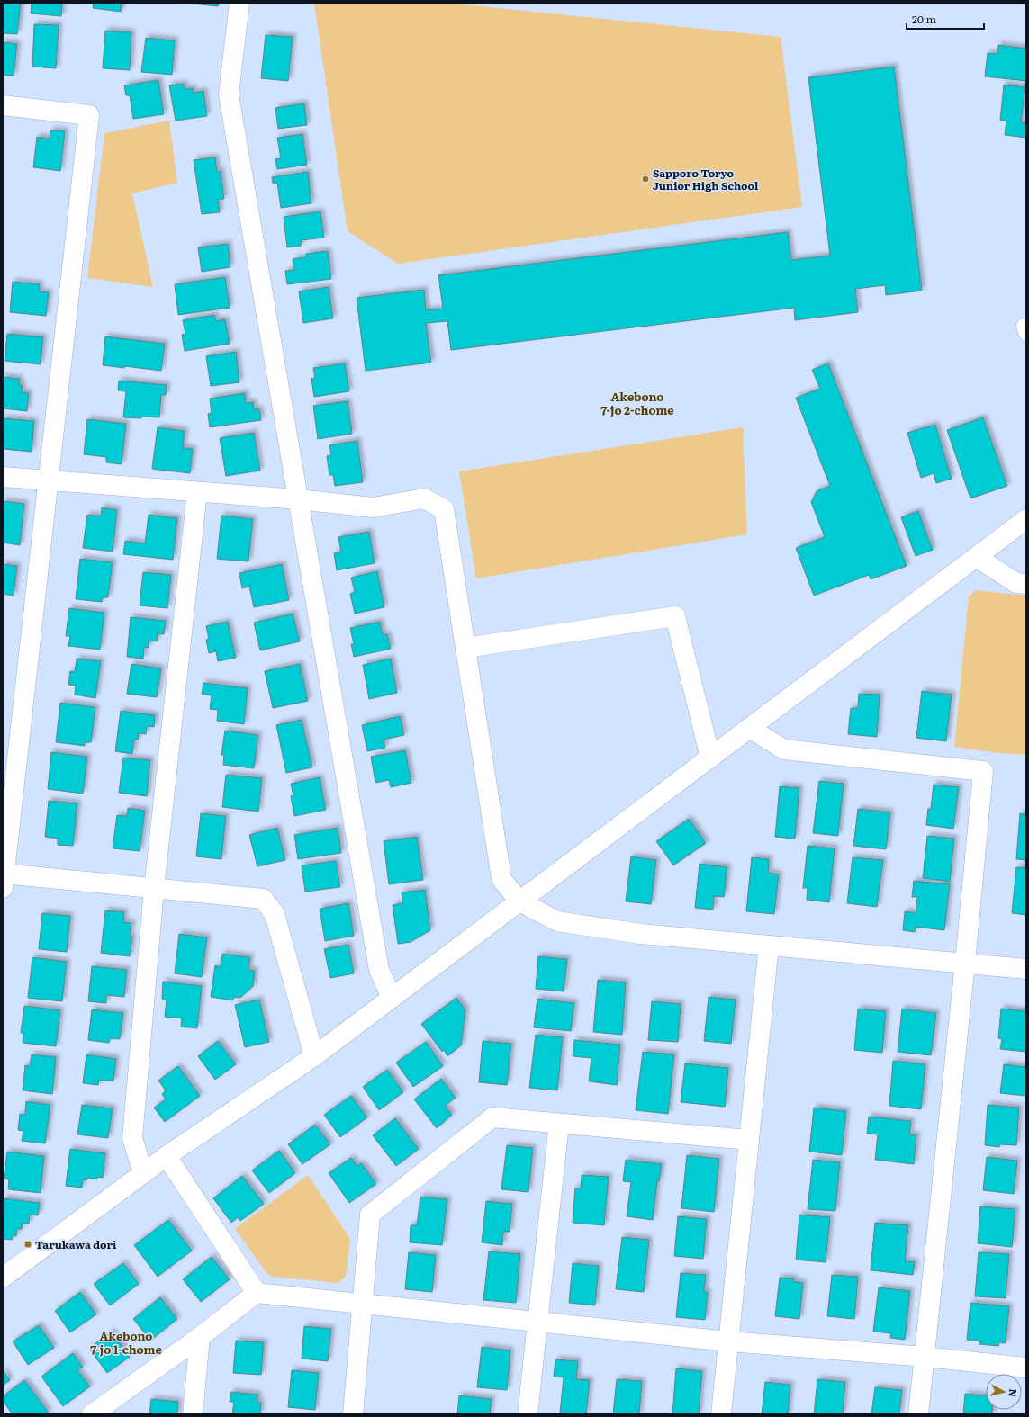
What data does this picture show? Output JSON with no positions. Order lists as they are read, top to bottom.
{
  "districts": ["Akebono 7-jo 2-chome", "Akebono 7-jo 1-chome"],
  "places": {
    "other": ["Sapporo Toryo Junior High School"],
    "transit": ["Tarukawa dori"]
  },
  "scale_bar": "20 m",
  "north": "right"
}
